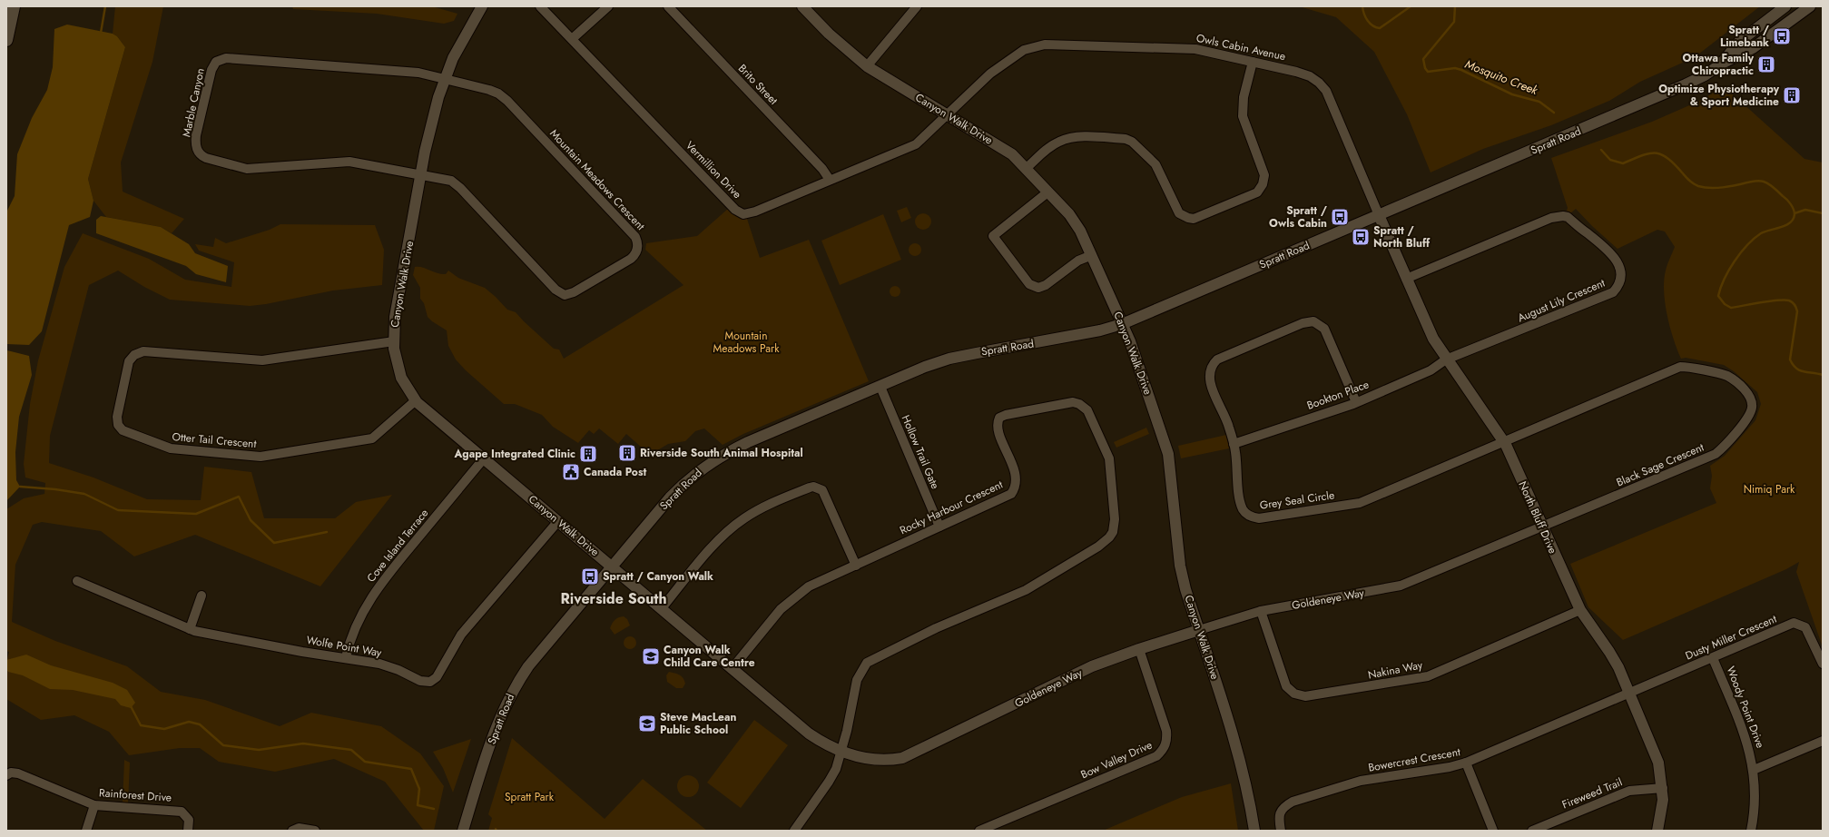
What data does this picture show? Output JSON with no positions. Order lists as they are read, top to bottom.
{
  "streets": {
    "street": [
      "Owls Cabin Avenue",
      "Brito Street",
      "Marble Canyon",
      "Canyon Walk Drive",
      "Spratt Road",
      "Vermillion Drive",
      "Mountain Meadows Crescent",
      "August Lily Crescent",
      "Bookton Place",
      "Otter Tail Crescent",
      "Hollow Trail Gate",
      "Black Sage Crescent",
      "Grey Seal Circle",
      "Rocky Harbour Crescent",
      "North Bluff Drive",
      "Cove Island Terrace",
      "Goldeneye Way",
      "Dusty Miller Crescent",
      "Wolfe Point Way",
      "Nakina Way",
      "Woody Point Drive",
      "Bow Valley Drive",
      "Bowercrest Crescent",
      "Fireweed Trail",
      "Rainforest Drive"
    ]
  },
  "crossings": [
    ["Owls Cabin Avenue", "Canyon Walk Drive"],
    ["Owls Cabin Avenue", "Spratt Road"],
    ["Owls Cabin Avenue", "Vermillion Drive"],
    ["Owls Cabin Avenue", "North Bluff Drive"],
    ["Brito Street", "Vermillion Drive"],
    ["Marble Canyon", "Canyon Walk Drive"],
    ["Marble Canyon", "Mountain Meadows Crescent"],
    ["Canyon Walk Drive", "Spratt Road"],
    ["Canyon Walk Drive", "Vermillion Drive"],
    ["Canyon Walk Drive", "Mountain Meadows Crescent"],
    ["Canyon Walk Drive", "Otter Tail Crescent"],
    ["Canyon Walk Drive", "Cove Island Terrace"],
    ["Canyon Walk Drive", "Goldeneye Way"],
    ["Canyon Walk Drive", "Wolfe Point Way"],
    ["Spratt Road", "Hollow Trail Gate"],
    ["Spratt Road", "North Bluff Drive"],
    ["Spratt Road", "Goldeneye Way"],
    ["August Lily Crescent", "Bookton Place"],
    ["August Lily Crescent", "North Bluff Drive"],
    ["Bookton Place", "Grey Seal Circle"],
    ["Bookton Place", "North Bluff Drive"],
    ["Hollow Trail Gate", "Rocky Harbour Crescent"],
    ["Black Sage Crescent", "Grey Seal Circle"],
    ["Black Sage Crescent", "North Bluff Drive"],
    ["Black Sage Crescent", "Goldeneye Way"],
    ["Grey Seal Circle", "North Bluff Drive"],
    ["Rocky Harbour Crescent", "Goldeneye Way"],
    ["North Bluff Drive", "Goldeneye Way"],
    ["North Bluff Drive", "Dusty Miller Crescent"],
    ["North Bluff Drive", "Nakina Way"],
    ["North Bluff Drive", "Bowercrest Crescent"],
    ["North Bluff Drive", "Fireweed Trail"],
    ["Cove Island Terrace", "Wolfe Point Way"],
    ["Goldeneye Way", "Nakina Way"],
    ["Goldeneye Way", "Bow Valley Drive"],
    ["Dusty Miller Crescent", "Woody Point Drive"],
    ["Dusty Miller Crescent", "Bowercrest Crescent"]
  ],
  "districts": ["Riverside South"],
  "water": ["Mosquito Creek"],
  "parks": ["Mountain Meadows Park", "Nimiq Park", "Spratt Park"],
  "places": {
    "bus stop": [
      "Spratt / Limebank",
      "Spratt / Owls Cabin",
      "Spratt / North Bluff",
      "Spratt / Canyon Walk"
    ],
    "building": [
      "Ottawa Family Chiropractic",
      "Optimize Physiotherapy & Sport Medicine",
      "Riverside South Animal Hospital",
      "Agape Integrated Clinic"
    ],
    "public building": ["Canada Post"],
    "school or university": ["Canyon Walk Child Care Centre", "Steve MacLean Public School"]
  }
}
